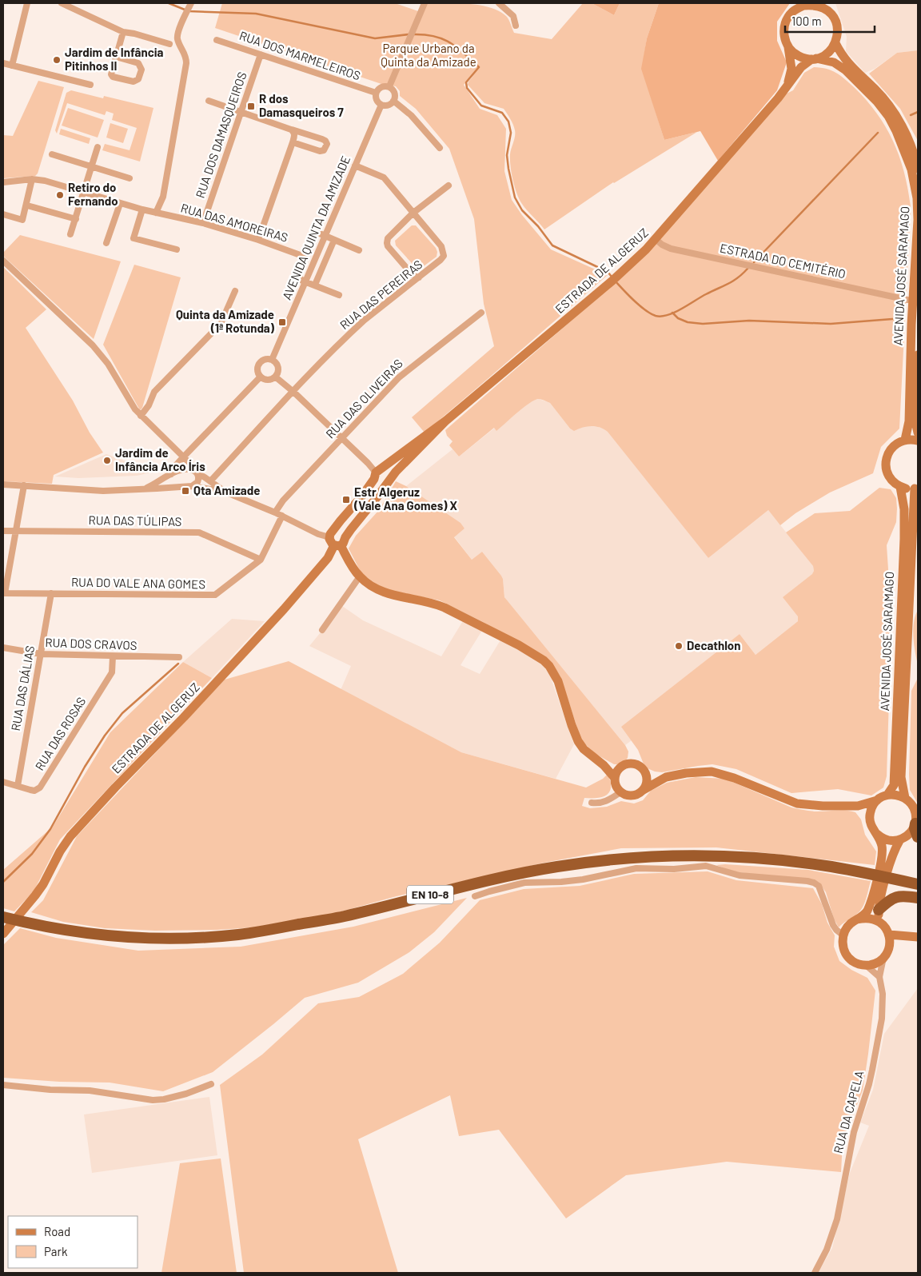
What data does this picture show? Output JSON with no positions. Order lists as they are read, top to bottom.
{
  "streets": {
    "highway": ["EN 10-8"],
    "main road": ["ESTRADA DE ALGERUZ", "AVENIDA JOSÉ SARAMAGO"],
    "street": [
      "RUA DOS MARMELEIROS",
      "RUA DOS DAMASQUEIROS",
      "RUA DAS AMOREIRAS",
      "AVENIDA QUINTA DA AMIZADE",
      "ESTRADA DO CEMITÉRIO",
      "RUA DAS PEREIRAS",
      "RUA DAS OLIVEIRAS",
      "RUA DAS TÚLIPAS",
      "RUA DO VALE ANA GOMES",
      "RUA DOS CRAVOS",
      "RUA DAS DÁLIAS",
      "RUA DAS ROSAS",
      "RUA DA CAPELA"
    ]
  },
  "crossings": [
    ["RUA DOS MARMELEIROS", "RUA DOS DAMASQUEIROS"],
    ["RUA DOS MARMELEIROS", "AVENIDA QUINTA DA AMIZADE"],
    ["RUA DOS DAMASQUEIROS", "RUA DAS AMOREIRAS"],
    ["AVENIDA QUINTA DA AMIZADE", "RUA DAS PEREIRAS"],
    ["ESTRADA DO CEMITÉRIO", "ESTRADA DE ALGERUZ"],
    ["ESTRADA DE ALGERUZ", "AVENIDA JOSÉ SARAMAGO"],
    ["RUA DAS TÚLIPAS", "RUA DO VALE ANA GOMES"],
    ["RUA DO VALE ANA GOMES", "RUA DAS DÁLIAS"],
    ["RUA DOS CRAVOS", "RUA DAS DÁLIAS"],
    ["RUA DOS CRAVOS", "RUA DAS ROSAS"],
    ["RUA DAS DÁLIAS", "RUA DAS ROSAS"]
  ],
  "parks": ["Parque Urbano da Quinta da Amizade"],
  "places": {
    "other": [
      "Jardim de Infância Pitinhos II",
      "Retiro do Fernando",
      "Jardim de Infância Arco Íris",
      "Decathlon"
    ],
    "transit": [
      "R dos Damasqueiros 7",
      "Quinta da Amizade (1ª Rotunda)",
      "Qta Amizade",
      "Estr Algeruz (Vale Ana Gomes) X"
    ]
  },
  "legend": ["Road", "Park"],
  "scale_bar": "100 m"
}
